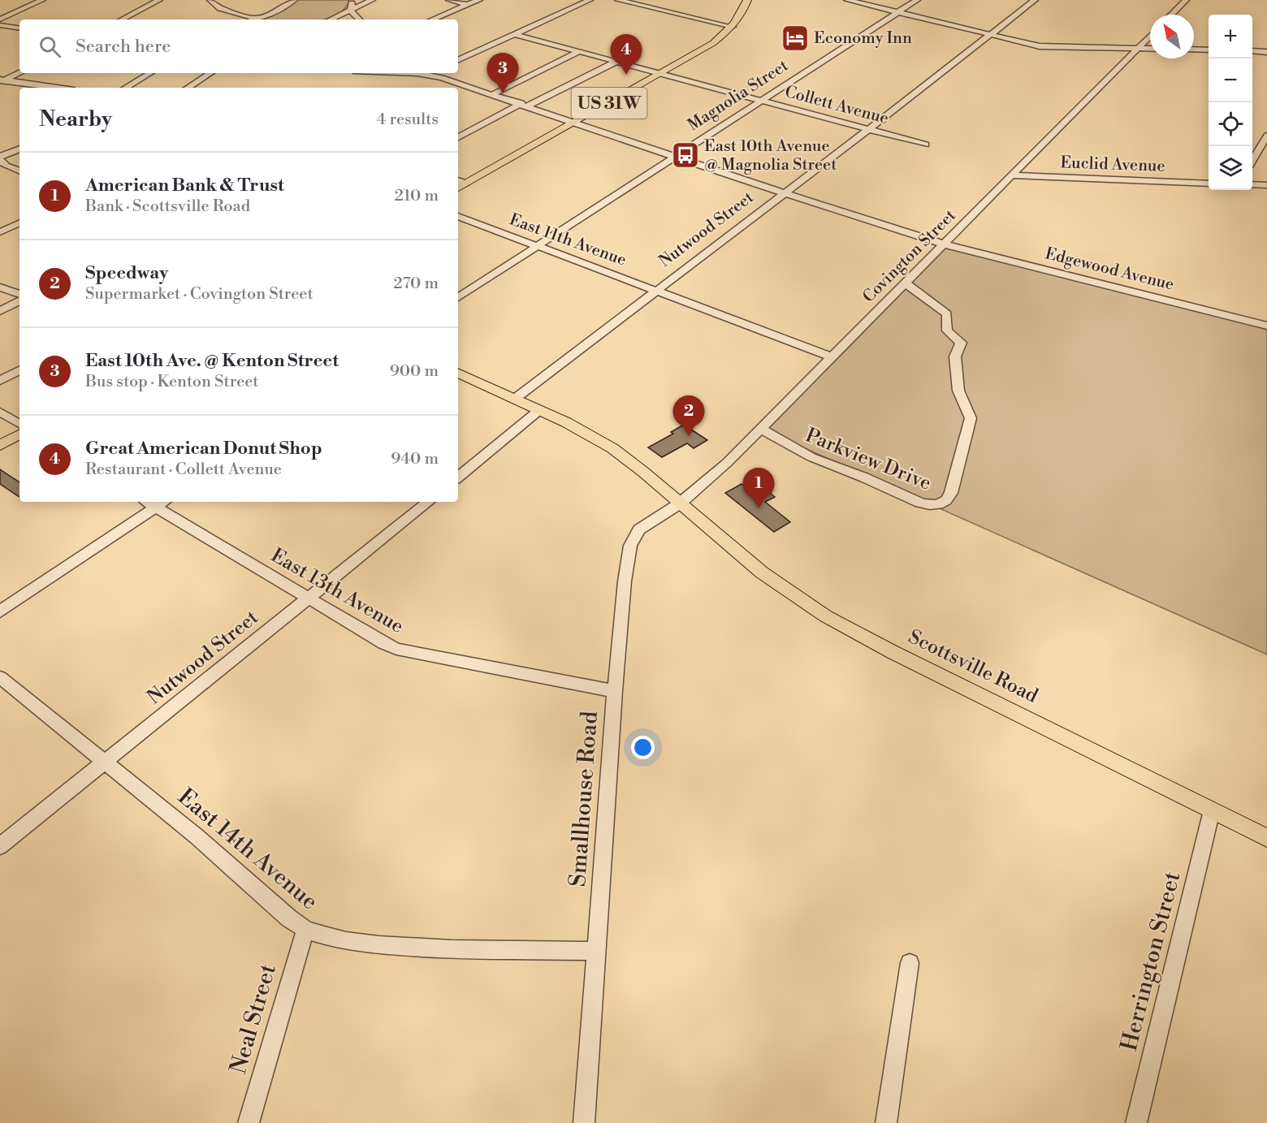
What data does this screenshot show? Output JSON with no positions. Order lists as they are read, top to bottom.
{
  "streets": {
    "main road": ["US 31W", "Scottsville Road"],
    "street": [
      "Magnolia Street",
      "Collett Avenue",
      "Euclid Avenue",
      "Nutwood Street",
      "East 11th Avenue",
      "Covington Street",
      "Edgewood Avenue",
      "Parkview Drive",
      "East 13th Avenue",
      "Smallhouse Road",
      "East 14th Avenue",
      "Herrington Street",
      "Neal Street"
    ]
  },
  "crossings": [
    ["Magnolia Street", "Collett Avenue"],
    ["Magnolia Street", "East 11th Avenue"],
    ["Magnolia Street", "Edgewood Avenue"],
    ["US 31W", "Collett Avenue"],
    ["US 31W", "Edgewood Avenue"],
    ["Collett Avenue", "Nutwood Street"],
    ["Euclid Avenue", "Covington Street"],
    ["Nutwood Street", "East 11th Avenue"],
    ["Nutwood Street", "Edgewood Avenue"],
    ["Nutwood Street", "East 13th Avenue"],
    ["Nutwood Street", "Scottsville Road"],
    ["Nutwood Street", "East 14th Avenue"],
    ["East 11th Avenue", "Covington Street"],
    ["Covington Street", "Edgewood Avenue"],
    ["Covington Street", "Parkview Drive"],
    ["Covington Street", "Scottsville Road"],
    ["Covington Street", "Smallhouse Road"],
    ["East 13th Avenue", "Smallhouse Road"],
    ["Scottsville Road", "Smallhouse Road"],
    ["Scottsville Road", "Herrington Street"],
    ["Smallhouse Road", "East 14th Avenue"],
    ["East 14th Avenue", "Neal Street"]
  ],
  "places": {
    "hotel": ["Economy Inn"],
    "bus stop": ["East 10th Avenue @ Magnolia Street"]
  },
  "north": "top left",
  "page": {
    "map_buttons": ["+", "−"],
    "search": "Search here",
    "pins": [
      "4",
      "3",
      "2",
      "1"
    ],
    "heading": ["Nearby", "4 results"],
    "list": [
      {
        "mark": "1",
        "name": "American Bank & Trust",
        "note": "Bank · Scottsville Road",
        "value": "210 m"
      },
      {
        "mark": "2",
        "name": "Speedway",
        "note": "Supermarket · Covington Street",
        "value": "270 m"
      },
      {
        "mark": "3",
        "name": "East 10th Ave. @ Kenton Street",
        "note": "Bus stop · Kenton Street",
        "value": "900 m"
      },
      {
        "mark": "4",
        "name": "Great American Donut Shop",
        "note": "Restaurant · Collett Avenue",
        "value": "940 m"
      }
    ]
  }
}
